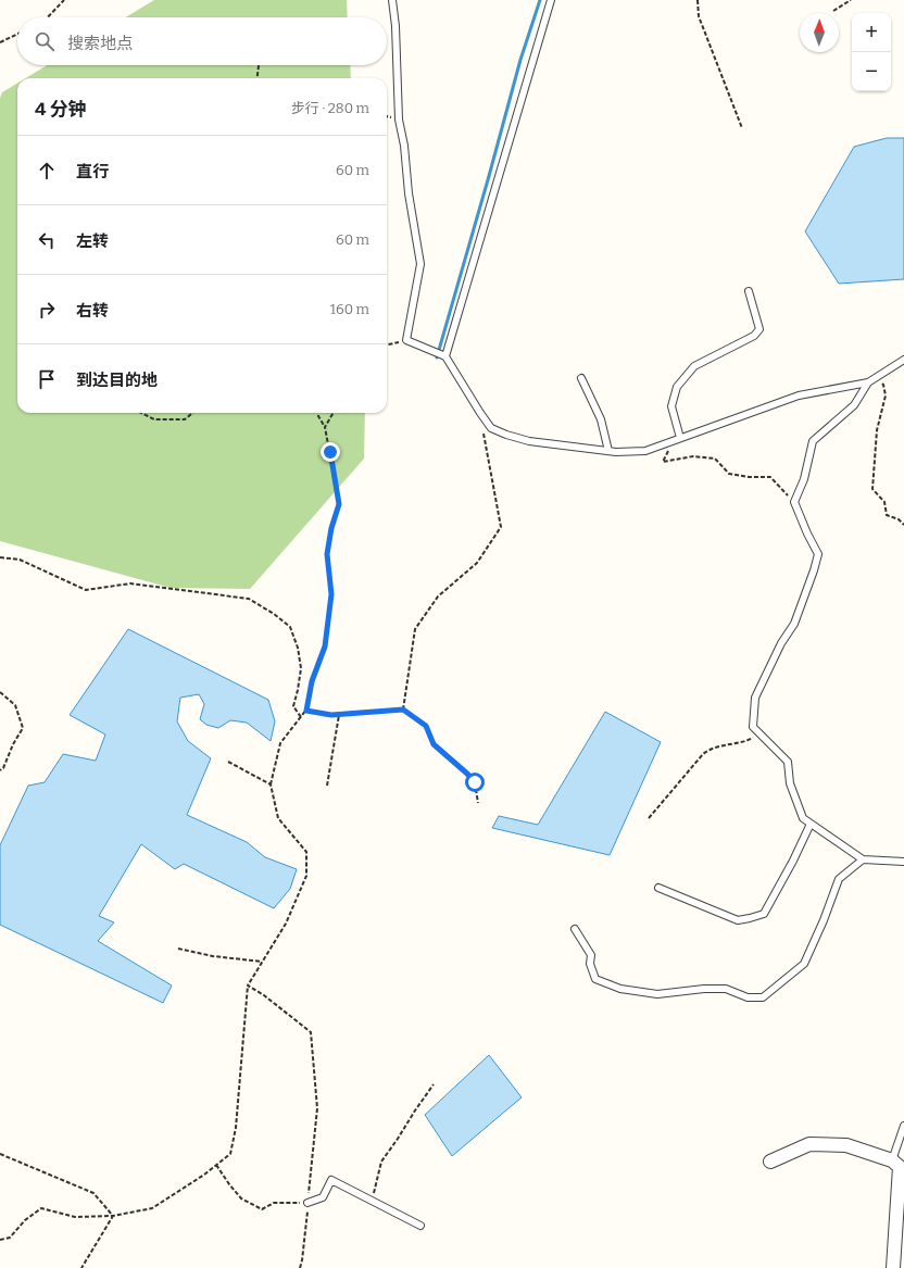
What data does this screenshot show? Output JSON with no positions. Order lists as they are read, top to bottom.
{
  "north": "top",
  "page": {
    "map_buttons": ["+", "−"],
    "search": "搜索地点",
    "heading": ["4 分钟", "步行 · 280 m"],
    "list": [
      ["直行", "60 m"],
      ["左转", "60 m"],
      ["右转", "160 m"],
      "到达目的地"
    ]
  }
}
